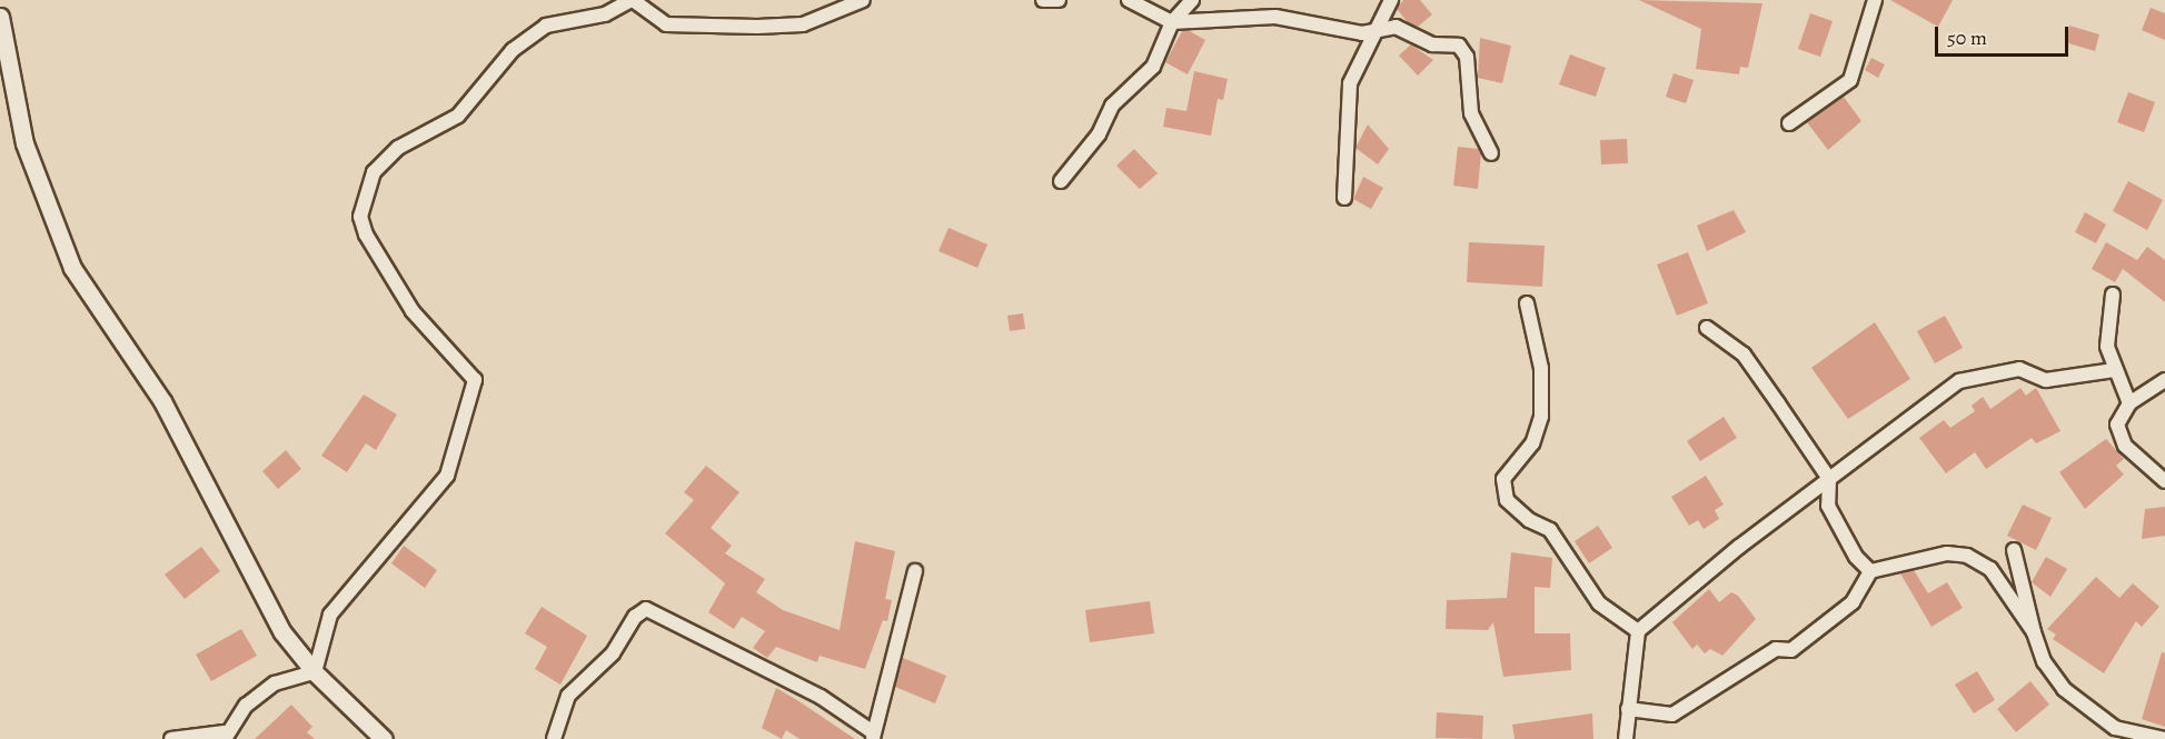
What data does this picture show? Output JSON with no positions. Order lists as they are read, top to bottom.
{
  "scale_bar": "50 m"
}
